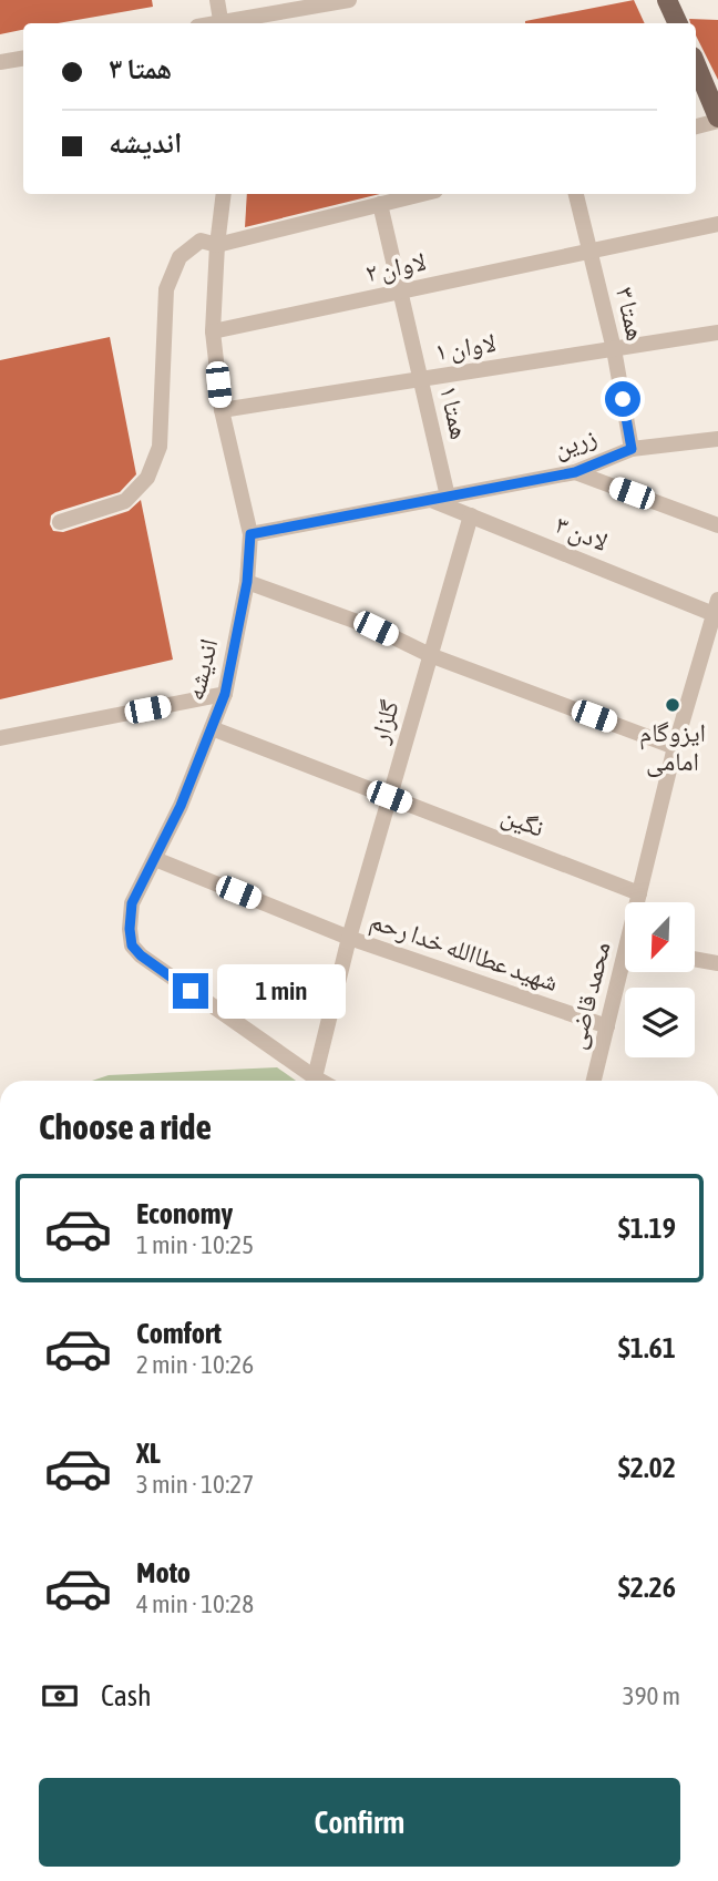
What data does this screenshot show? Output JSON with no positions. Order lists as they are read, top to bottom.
{
  "streets": {
    "street": [
      "لاوان ۲",
      "همتا ۳",
      "لاوان ۱",
      "همتا ۱",
      "زرین",
      "لادن ۳",
      "اندیشه",
      "گلزار",
      "نگین",
      "شهید عطاالله خدا رحم",
      "محمد قاضی"
    ]
  },
  "crossings": [
    ["لاوان ۲", "همتا ۳"],
    ["لاوان ۲", "همتا ۱"],
    ["لاوان ۲", "اندیشه"],
    ["همتا ۳", "لاوان ۱"],
    ["همتا ۳", "زرین"],
    ["لاوان ۱", "همتا ۱"],
    ["لاوان ۱", "اندیشه"],
    ["همتا ۱", "زرین"],
    ["زرین", "لادن ۳"],
    ["زرین", "اندیشه"],
    ["لادن ۳", "گلزار"],
    ["لادن ۳", "محمد قاضی"],
    ["اندیشه", "گلزار"],
    ["اندیشه", "نگین"],
    ["اندیشه", "شهید عطاالله خدا رحم"],
    ["گلزار", "نگین"],
    ["گلزار", "شهید عطاالله خدا رحم"],
    ["نگین", "محمد قاضی"],
    ["شهید عطاالله خدا رحم", "محمد قاضی"]
  ],
  "places": ["ایزوگام امامی"],
  "north": "bottom left",
  "page": {
    "banner": ["همتا ۳", "اندیشه"],
    "bubble": "1 min",
    "heading": "Choose a ride",
    "list": [
      {
        "name": "Economy",
        "note": "1 min · 10:25",
        "value": "$1.19"
      },
      {
        "name": "Comfort",
        "note": "2 min · 10:26",
        "value": "$1.61"
      },
      {
        "name": "XL",
        "note": "3 min · 10:27",
        "value": "$2.02"
      },
      {
        "name": "Moto",
        "note": "4 min · 10:28",
        "value": "$2.26"
      }
    ],
    "pay": ["Cash", "390 m"],
    "buttons": "Confirm"
  }
}
